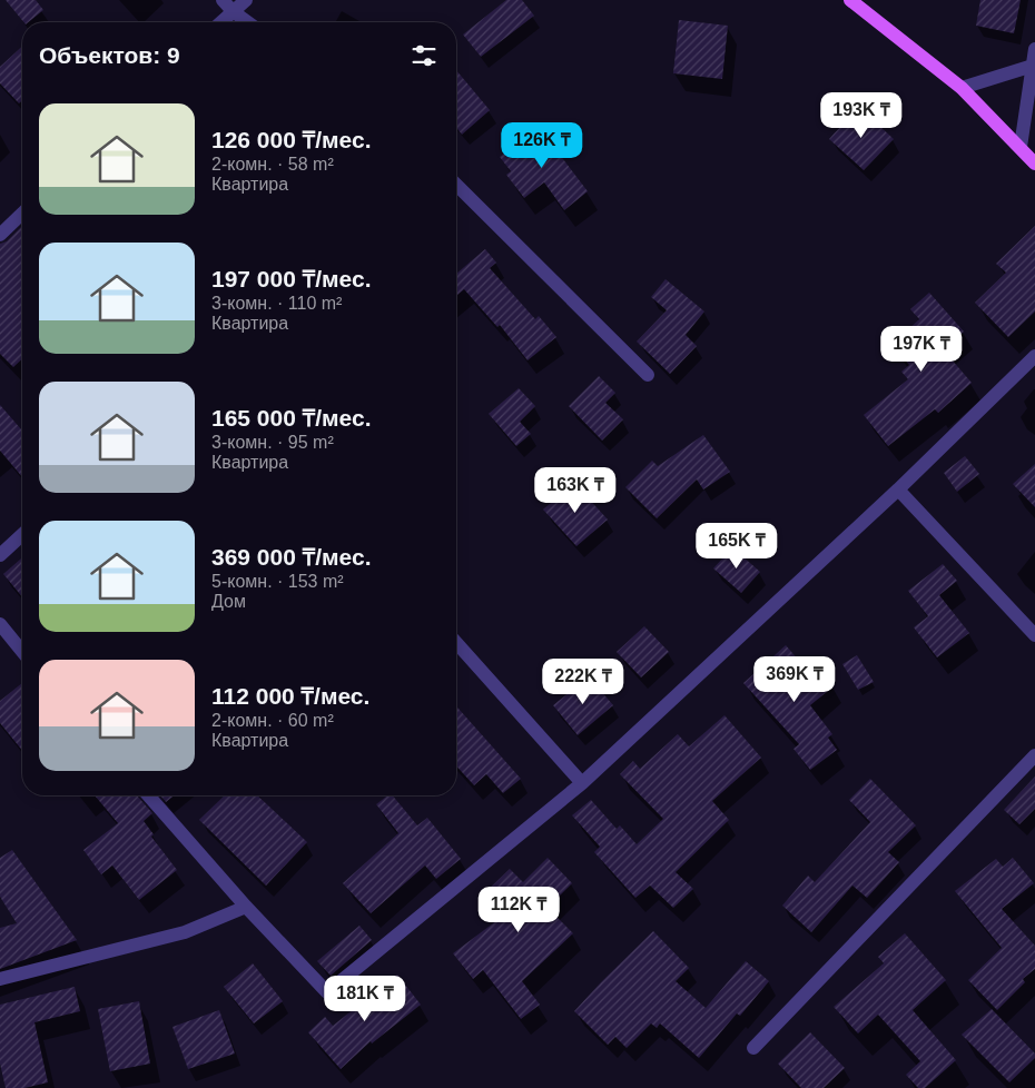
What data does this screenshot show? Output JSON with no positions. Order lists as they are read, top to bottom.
{
  "page": {
    "heading": "Объектов: 9",
    "list": [
      {
        "name": "126 000 ₸/мес.",
        "note": "2-комн. · 58 m² · Квартира"
      },
      {
        "name": "197 000 ₸/мес.",
        "note": "3-комн. · 110 m² · Квартира"
      },
      {
        "name": "165 000 ₸/мес.",
        "note": "3-комн. · 95 m² · Квартира"
      },
      {
        "name": "369 000 ₸/мес.",
        "note": "5-комн. · 153 m² · Дом"
      },
      {
        "name": "112 000 ₸/мес.",
        "note": "2-комн. · 60 m² · Квартира"
      }
    ],
    "price": [
      "193K ₸",
      "126K ₸",
      "197K ₸",
      "163K ₸",
      "165K ₸",
      "369K ₸",
      "222K ₸",
      "112K ₸",
      "181K ₸"
    ]
  }
}
